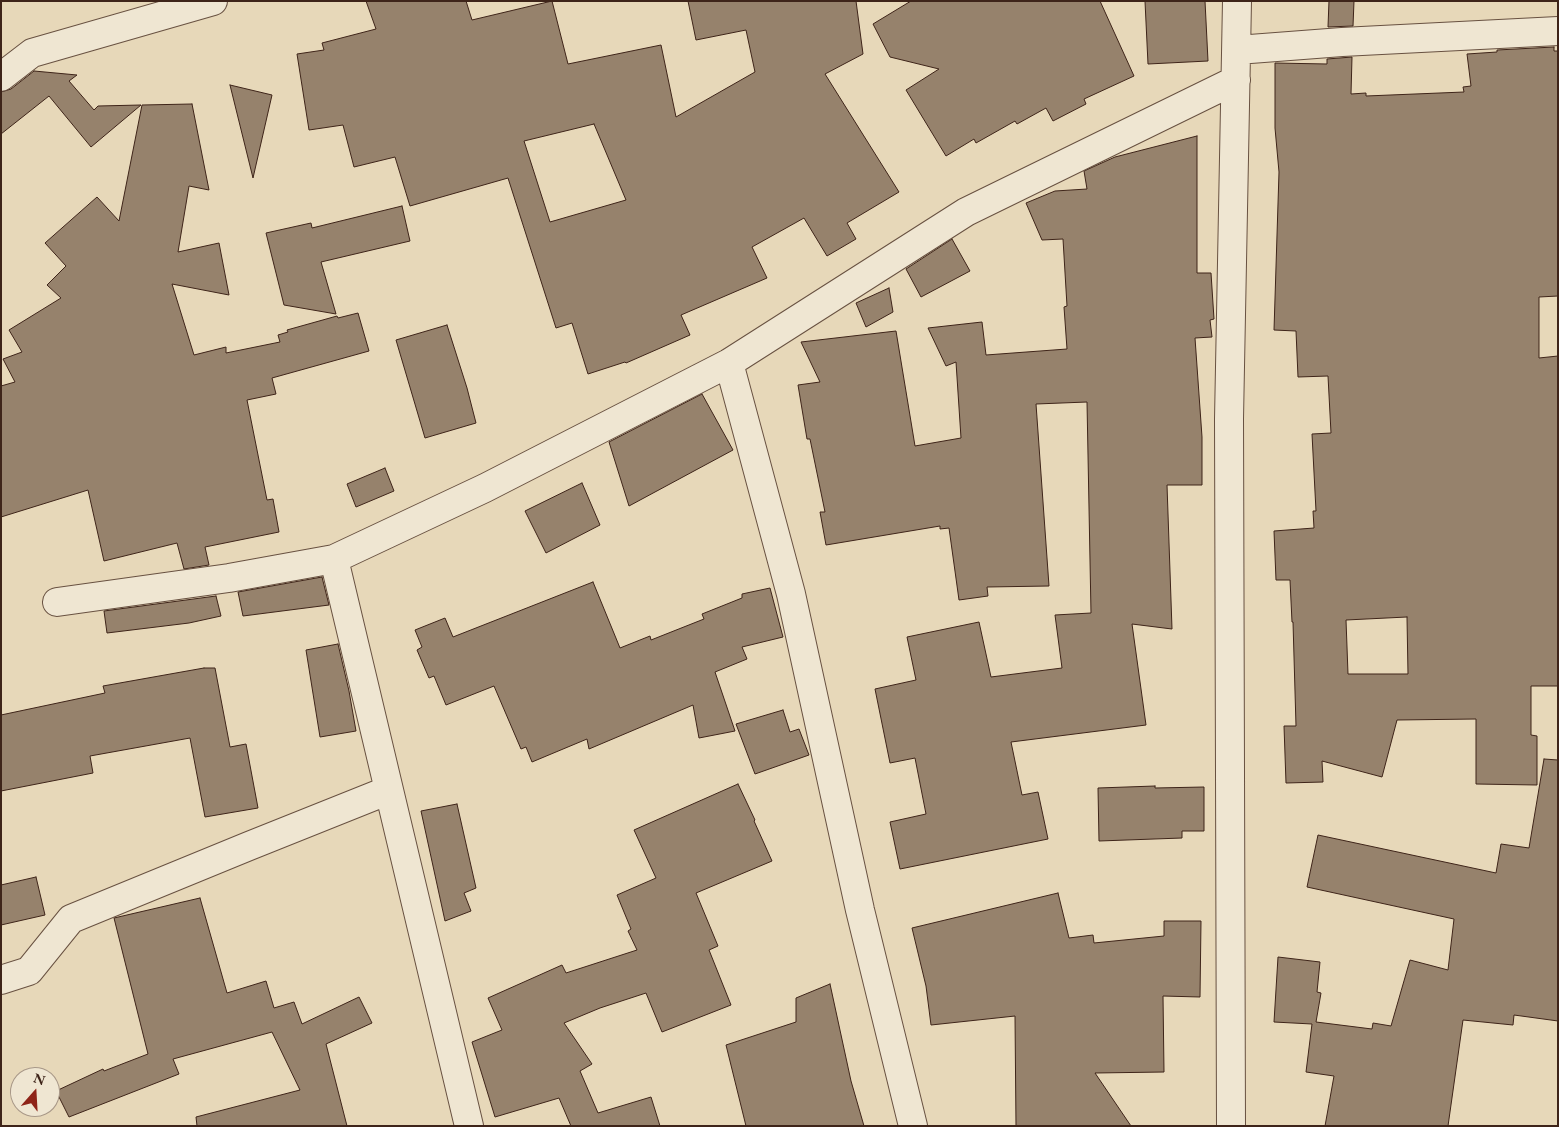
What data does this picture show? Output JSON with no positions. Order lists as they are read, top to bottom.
{
  "north": "top"
}
